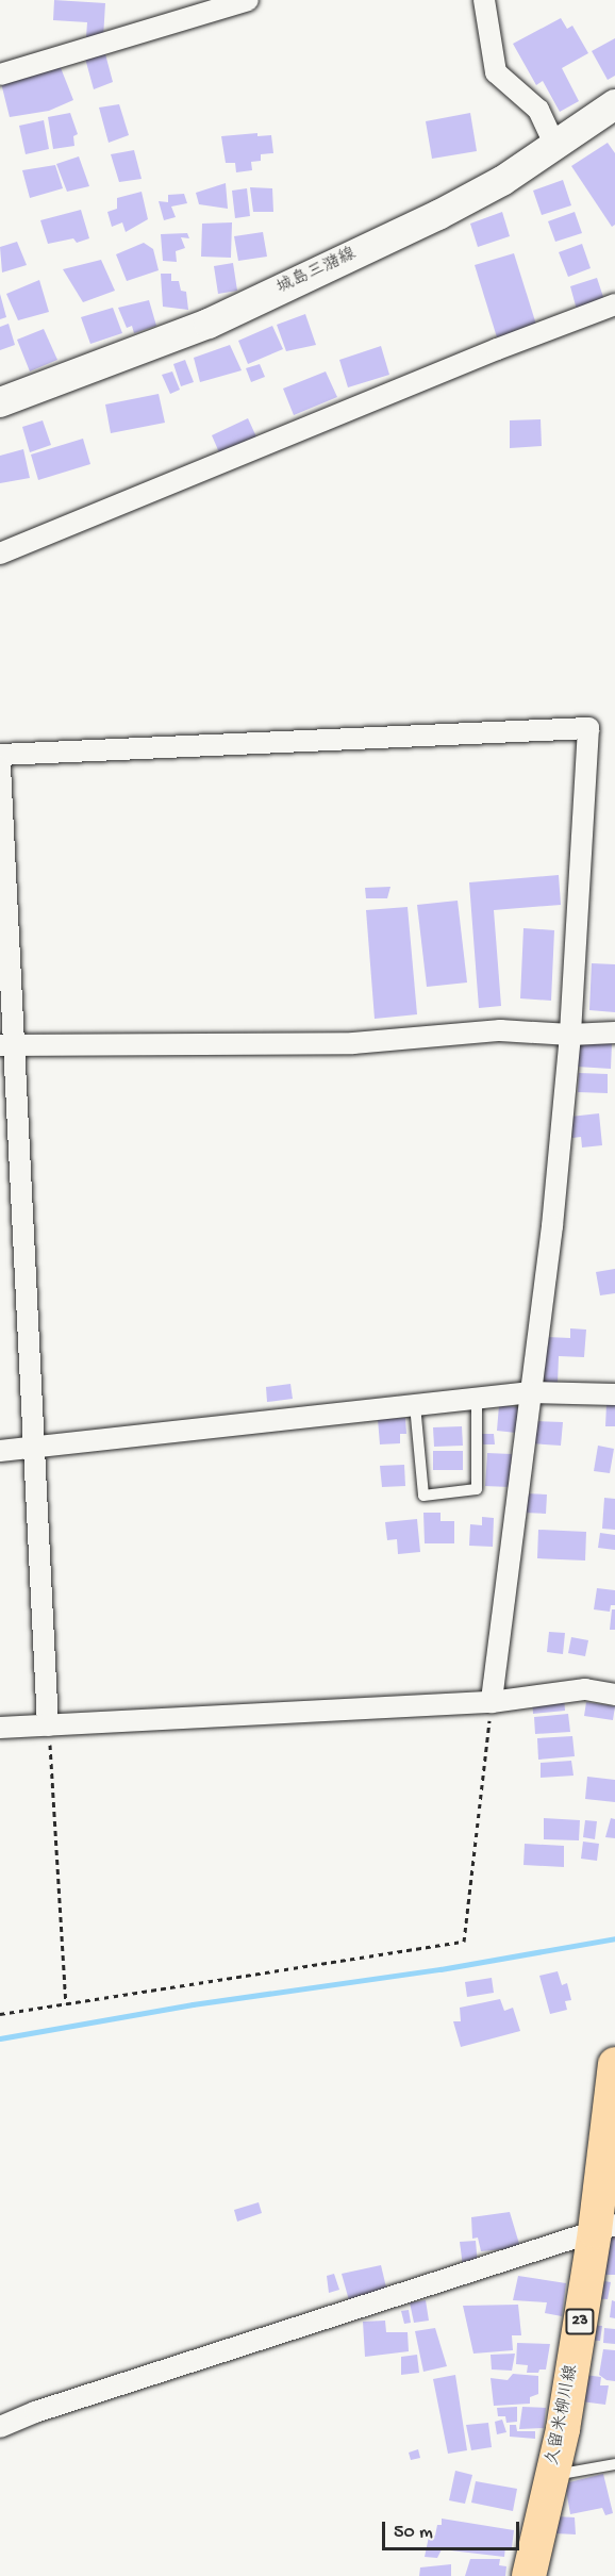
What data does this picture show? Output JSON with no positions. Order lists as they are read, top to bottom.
{
  "streets": {
    "main road": ["城島三潴線", "23", "久留米柳川線"]
  },
  "scale_bar": "50 m"
}
